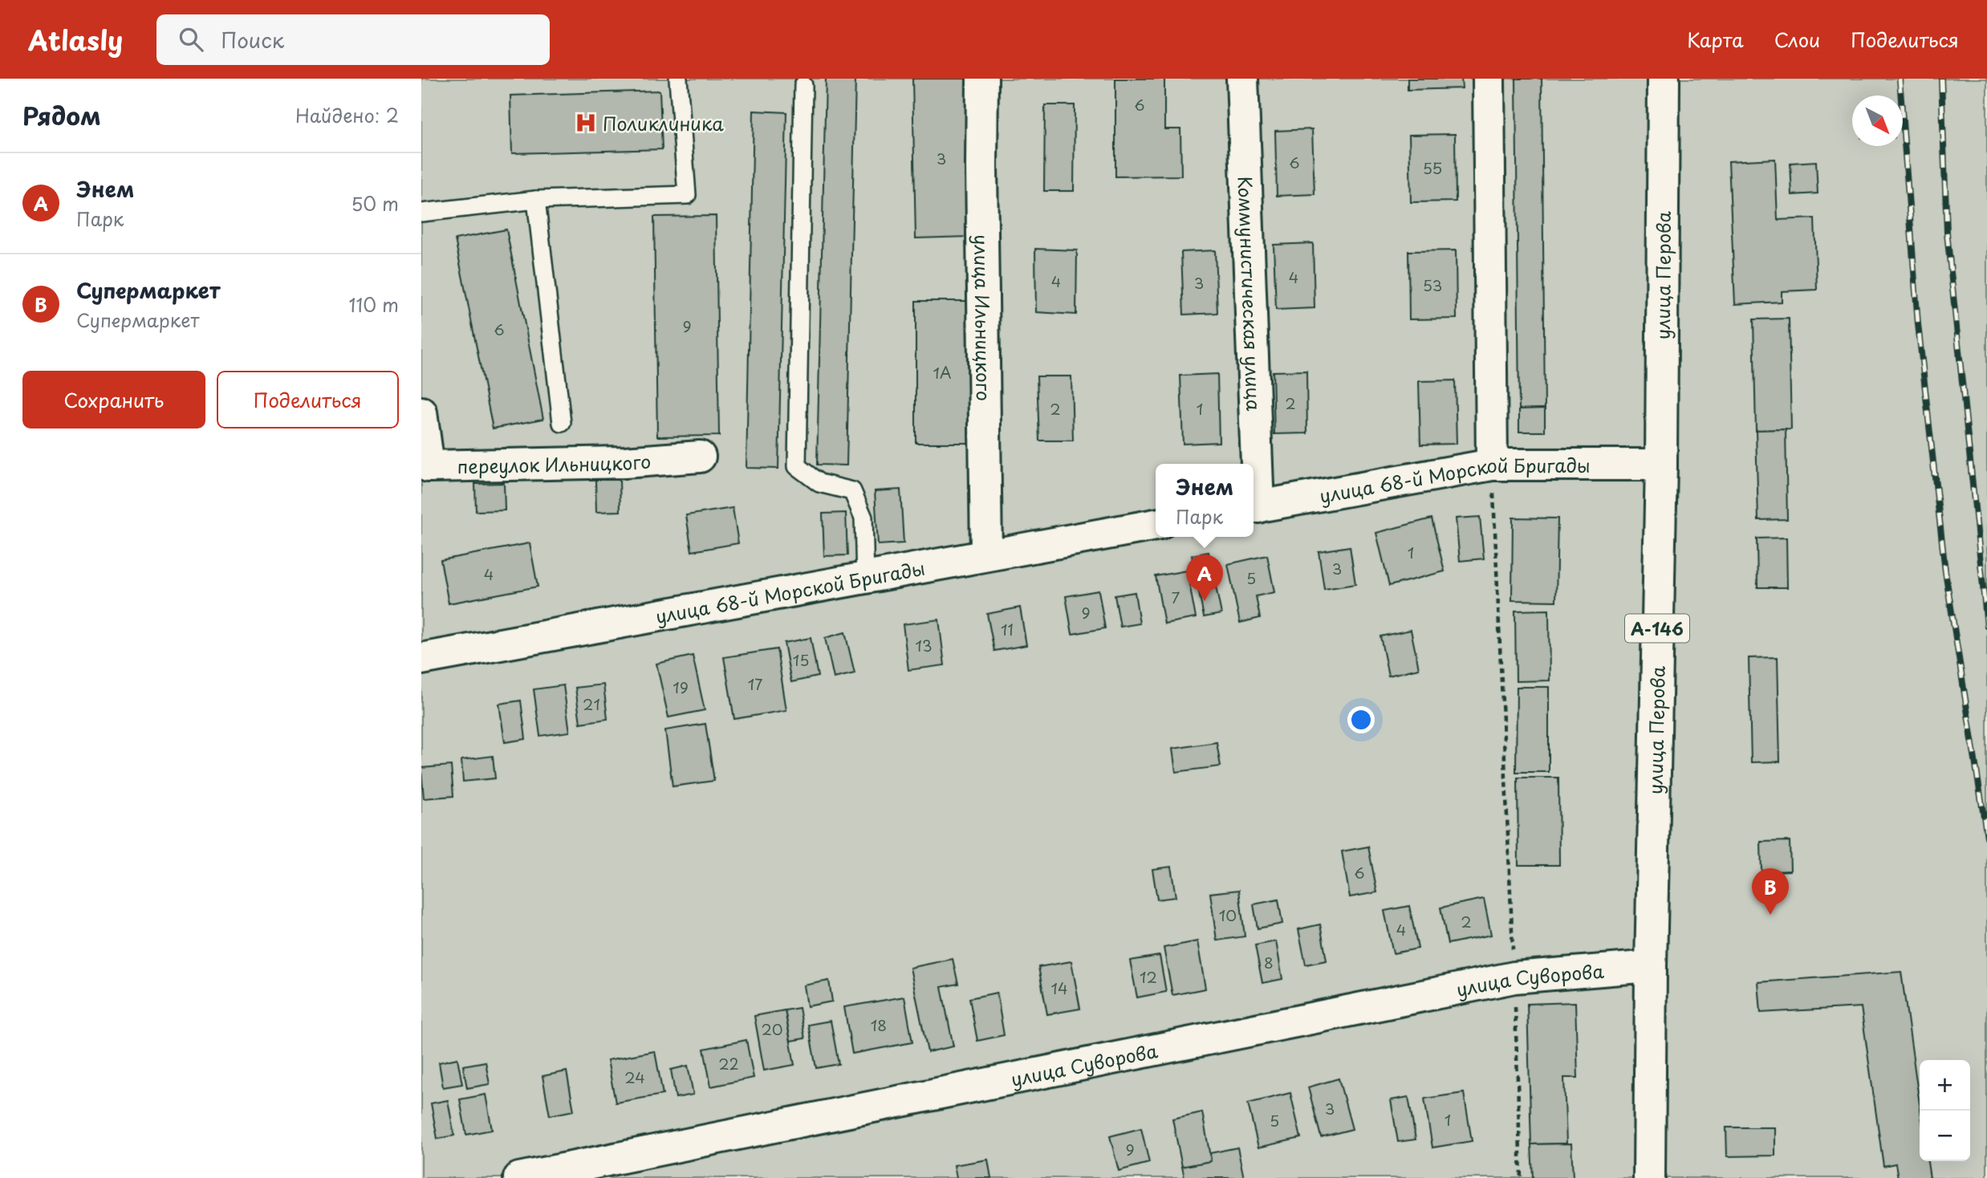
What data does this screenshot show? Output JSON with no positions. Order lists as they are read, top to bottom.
{
  "streets": {
    "main road": [
      "улица Перова",
      "Коммунистическая улица",
      "улица Ильницкого",
      "переулок Ильницкого",
      "улица 68-й Морской Бригады",
      "А-146",
      "улица Суворова"
    ]
  },
  "crossings": [
    ["улица Перова", "улица 68-й Морской Бригады"],
    ["улица Перова", "улица Суворова"],
    ["улица Ильницкого", "улица 68-й Морской Бригады"]
  ],
  "places": {
    "hospital": ["Поликлиника"]
  },
  "house_numbers": [
    "6",
    "3",
    "6",
    "55",
    "4",
    "4",
    "3",
    "53",
    "9",
    "6",
    "1А",
    "2",
    "2",
    "1",
    "1",
    "3",
    "4",
    "5",
    "7",
    "9",
    "11",
    "13",
    "15",
    "17",
    "19",
    "21",
    "6",
    "10",
    "2",
    "4",
    "8",
    "12",
    "14",
    "18",
    "20",
    "22",
    "24",
    "3",
    "1",
    "5",
    "9"
  ],
  "north": "bottom right",
  "page": {
    "header": "Atlasly",
    "search": "Поиск",
    "nav": ["Карта", "Слои", "Поделиться"],
    "heading": ["Рядом", "Найдено: 2"],
    "list": [
      {
        "mark": "A",
        "name": "Энем",
        "note": "Парк",
        "value": "50 m"
      },
      {
        "mark": "B",
        "name": "Супермаркет",
        "note": "Супермаркет",
        "value": "110 m"
      }
    ],
    "buttons": ["Сохранить", "Поделиться"],
    "popup": ["Энем", "Парк"],
    "pins": ["A", "B"],
    "map_buttons": ["+", "−"]
  }
}
